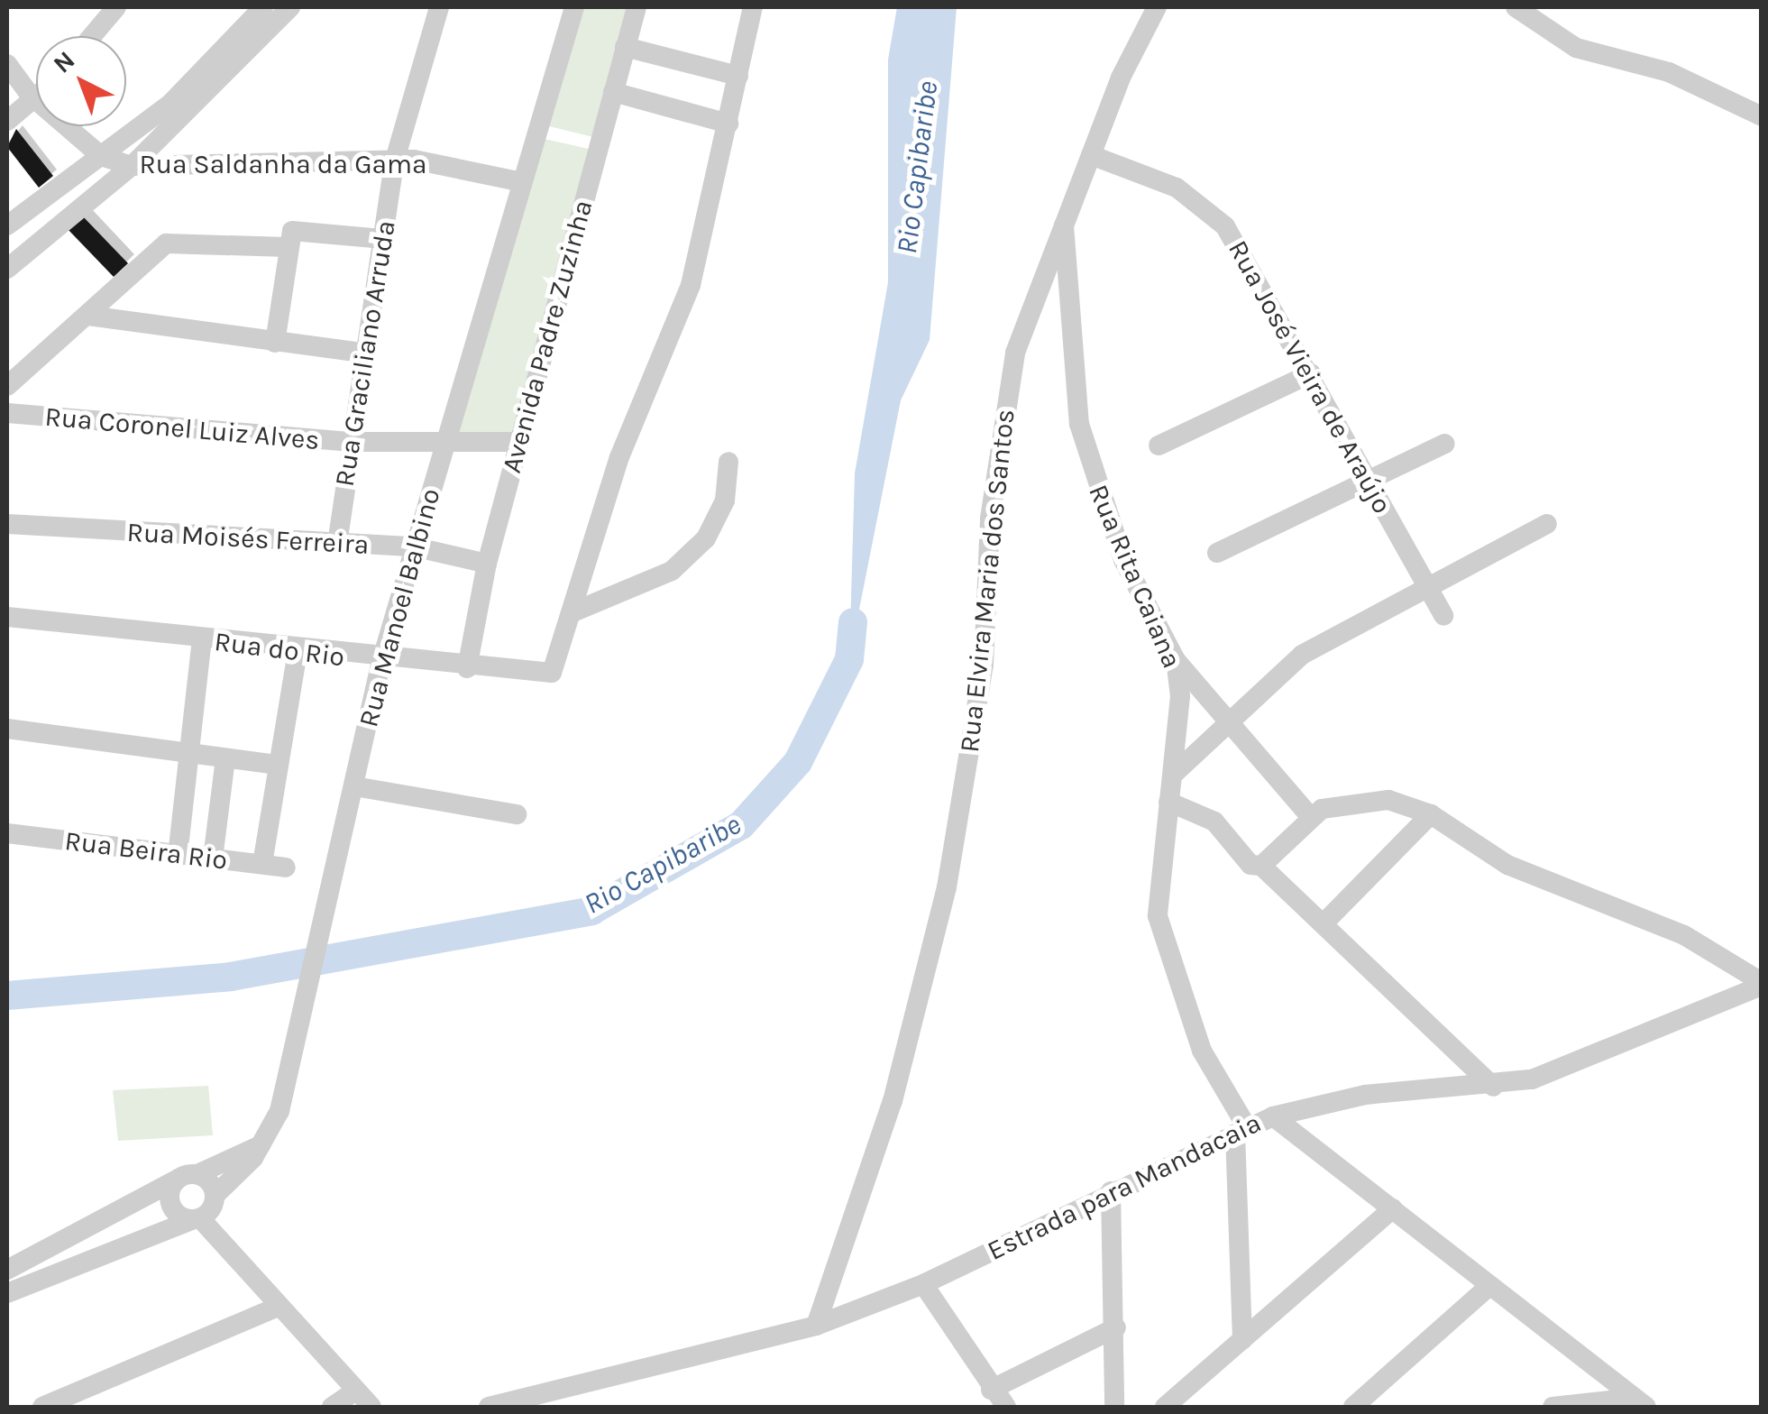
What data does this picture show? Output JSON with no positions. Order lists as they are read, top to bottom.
{
  "streets": {
    "street": [
      "Rua Saldanha da Gama",
      "Avenida Padre Zuzinha",
      "Rua Graciliano Arruda",
      "Rua José Vieira de Araújo",
      "Rua Coronel Luiz Alves",
      "Rua Moisés Ferreira",
      "Rua Rita Caiana",
      "Rua Elvira Maria dos Santos",
      "Rua Manoel Balbino",
      "Rua do Rio",
      "Rua Beira Rio",
      "Estrada para Mandacaia"
    ]
  },
  "crossings": [
    ["Rua Saldanha da Gama", "Rua Graciliano Arruda"],
    ["Rua Saldanha da Gama", "Rua Manoel Balbino"],
    ["Avenida Padre Zuzinha", "Rua Coronel Luiz Alves"],
    ["Avenida Padre Zuzinha", "Rua Moisés Ferreira"],
    ["Avenida Padre Zuzinha", "Rua do Rio"],
    ["Rua Graciliano Arruda", "Rua Coronel Luiz Alves"],
    ["Rua Graciliano Arruda", "Rua Moisés Ferreira"],
    ["Rua José Vieira de Araújo", "Rua Elvira Maria dos Santos"],
    ["Rua Coronel Luiz Alves", "Rua Manoel Balbino"],
    ["Rua Moisés Ferreira", "Rua Manoel Balbino"],
    ["Rua Rita Caiana", "Rua Elvira Maria dos Santos"],
    ["Rua Rita Caiana", "Estrada para Mandacaia"],
    ["Rua Elvira Maria dos Santos", "Estrada para Mandacaia"],
    ["Rua Manoel Balbino", "Rua do Rio"]
  ],
  "water": ["Rio Capibaribe"],
  "north": "top left"
}
